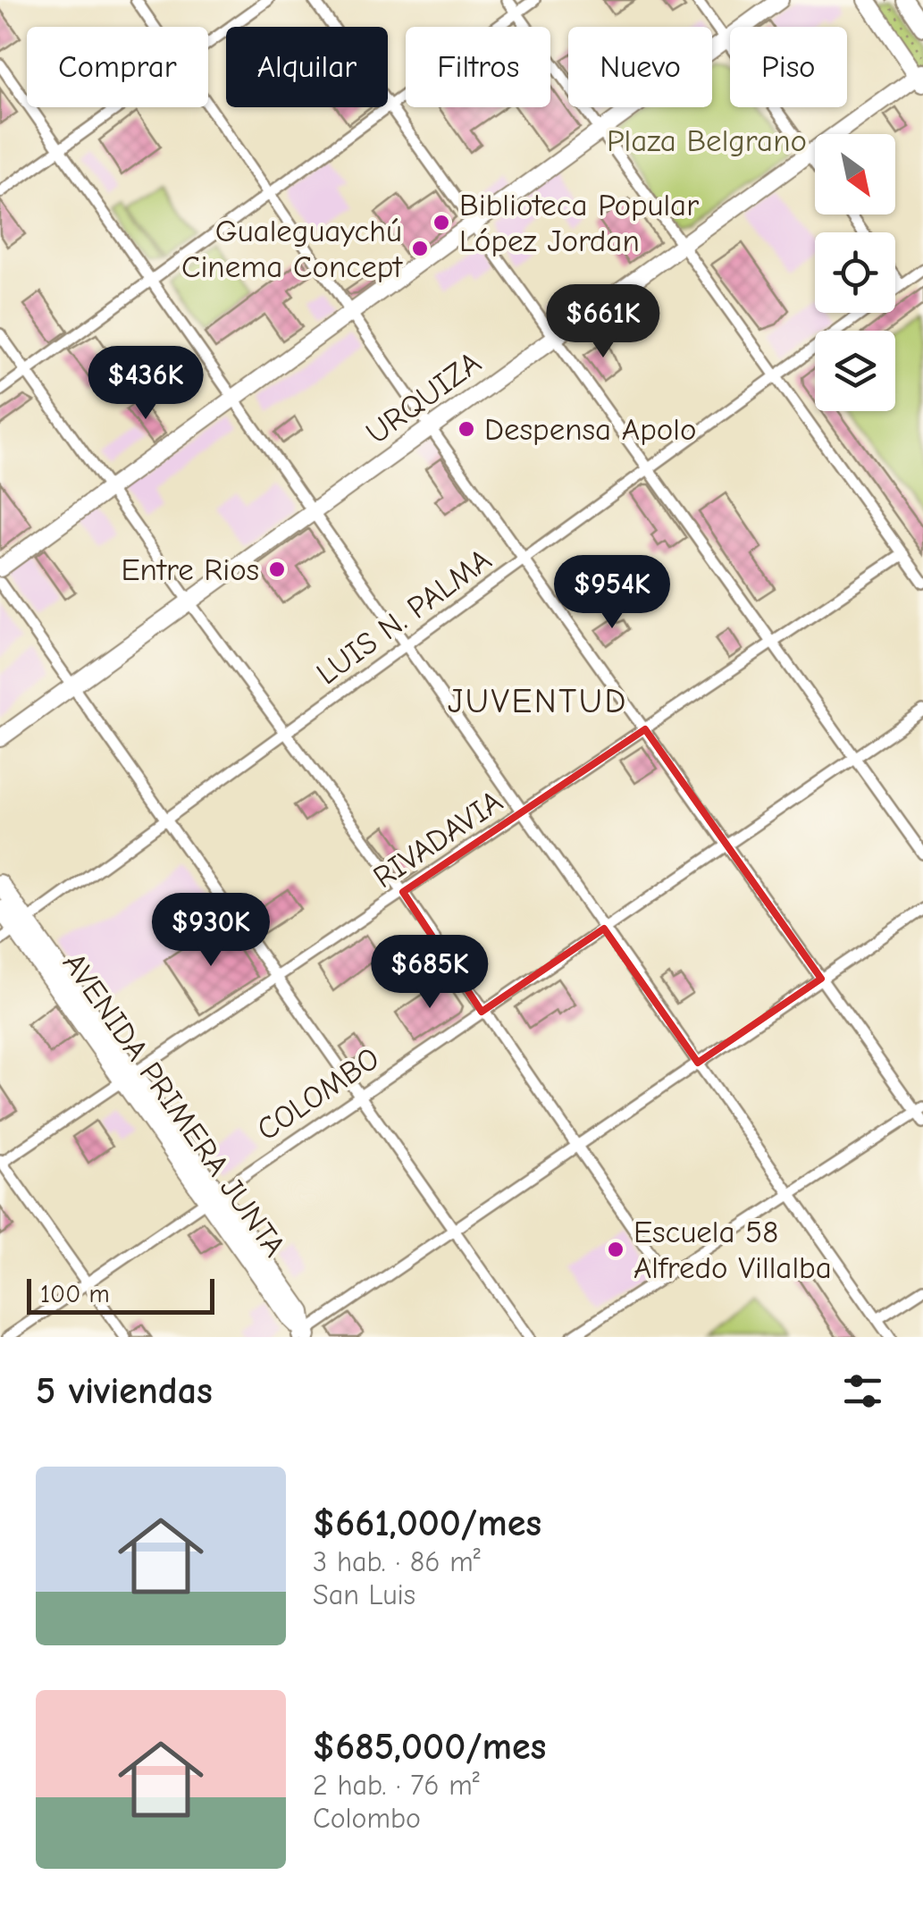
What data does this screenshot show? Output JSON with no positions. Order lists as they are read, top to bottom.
{
  "streets": {
    "street": [
      "URQUIZA",
      "LUIS N. PALMA",
      "RIVADAVIA",
      "COLOMBO",
      "AVENIDA PRIMERA JUNTA"
    ]
  },
  "crossings": [
    ["LUIS N. PALMA", "AVENIDA PRIMERA JUNTA"],
    ["RIVADAVIA", "AVENIDA PRIMERA JUNTA"],
    ["COLOMBO", "AVENIDA PRIMERA JUNTA"]
  ],
  "districts": ["JUVENTUD"],
  "parks": ["Plaza Belgrano"],
  "places": [
    "Biblioteca Popular López Jordan",
    "Gualeguaychú Cinema Concept",
    "Despensa Apolo",
    "Entre Rios",
    "Escuela 58 Alfredo Villalba"
  ],
  "scale_bar": "100 m",
  "north": "bottom right",
  "page": {
    "chip": [
      "Comprar",
      "Alquilar",
      "Filtros",
      "Nuevo",
      "Piso"
    ],
    "price": [
      "$661K",
      "$436K",
      "$954K",
      "$930K",
      "$685K"
    ],
    "scale": "100 m",
    "heading": "5 viviendas",
    "list": [
      {
        "name": "$661,000/mes",
        "note": "3 hab. · 86 m² · San Luis"
      },
      {
        "name": "$685,000/mes",
        "note": "2 hab. · 76 m² · Colombo"
      }
    ]
  }
}
